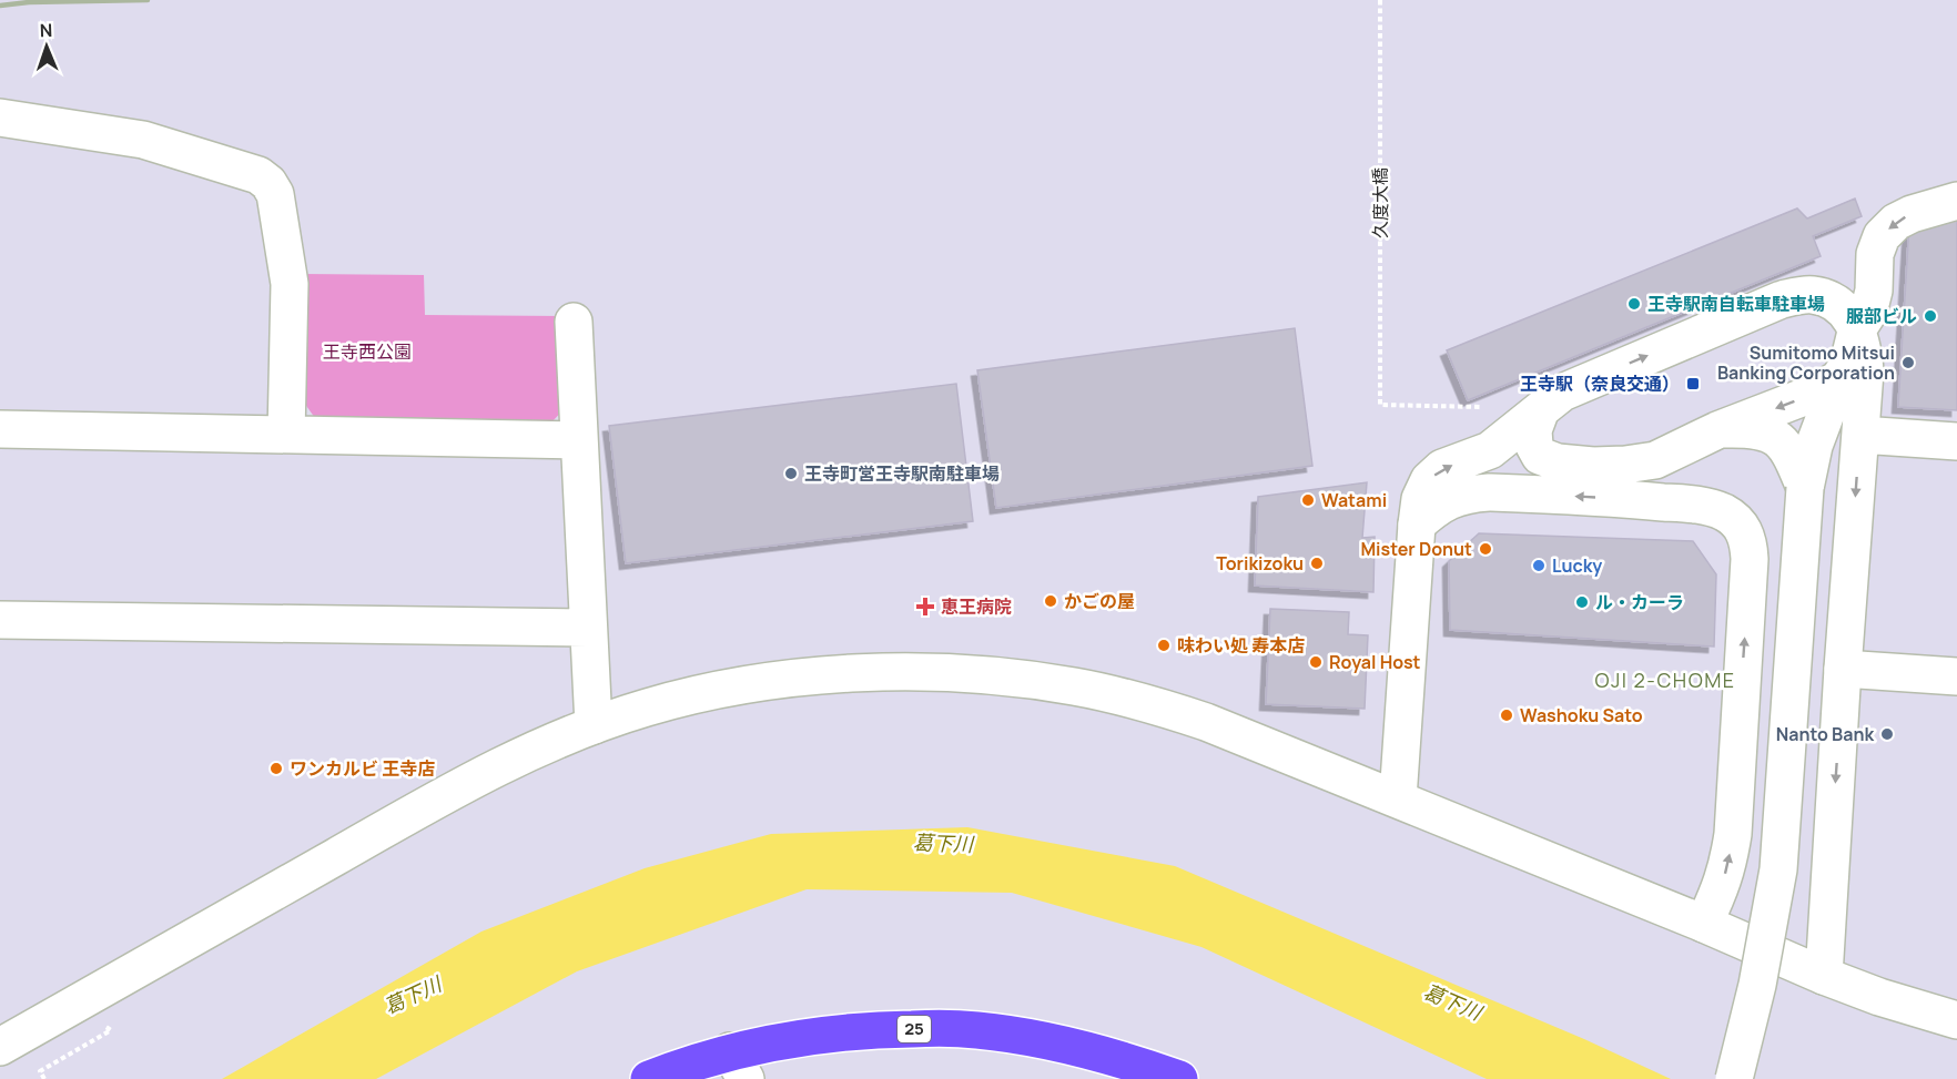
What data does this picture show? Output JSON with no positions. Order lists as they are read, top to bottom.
{
  "streets": {
    "highway": ["25"],
    "path": ["久度大橋"]
  },
  "districts": ["OJI 2-CHOME"],
  "water": ["葛下川"],
  "parks": ["王寺西公園"],
  "places": {
    "other": [
      "王寺駅南自転車駐車場",
      "服部ビル",
      "Sumitomo Mitsui Banking Corporation",
      "王寺町営王寺駅南駐車場",
      "Watami",
      "Mister Donut",
      "Torikizoku",
      "Lucky",
      "かごの屋",
      "ル・カーラ",
      "味わい処 寿本店",
      "Royal Host",
      "Washoku Sato",
      "Nanto Bank",
      "ワンカルビ 王寺店"
    ],
    "transit": ["王寺駅（奈良交通）"],
    "health": ["恵王病院"]
  },
  "north": "top"
}
